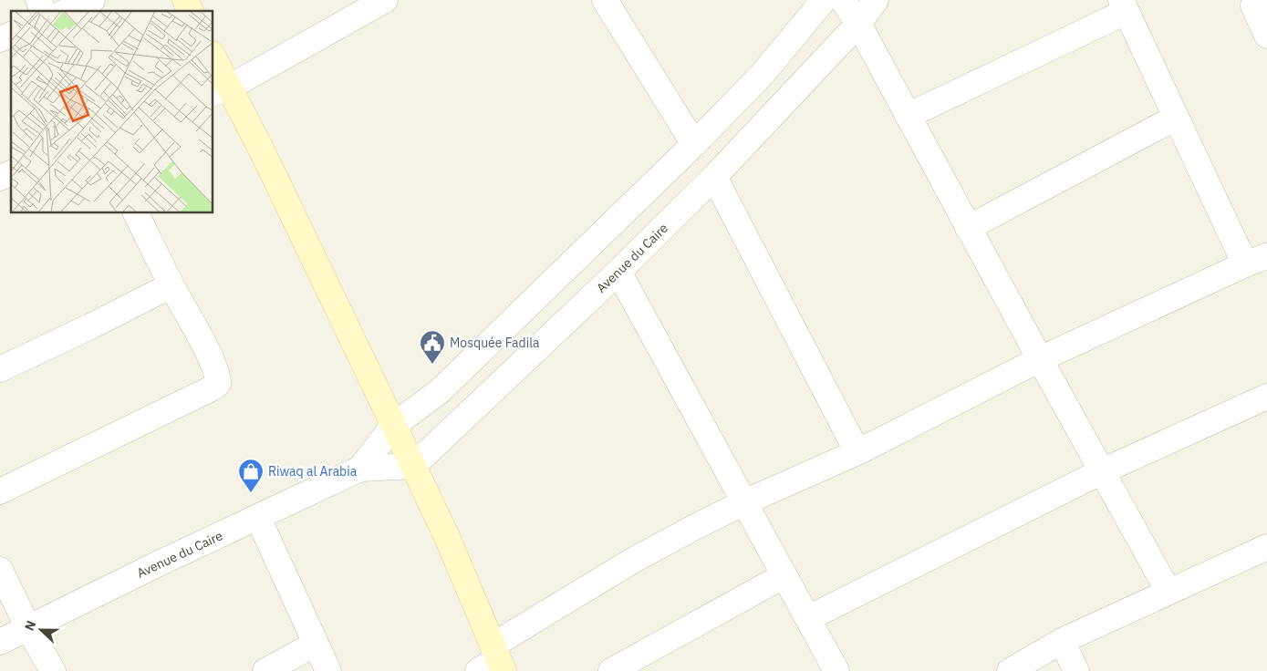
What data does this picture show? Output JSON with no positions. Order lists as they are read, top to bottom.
{
  "streets": {
    "street": ["Avenue du Caire"]
  },
  "places": {
    "public building": ["Mosquée Fadila"],
    "shop": ["Riwaq al Arabia"]
  },
  "north": "left"
}
